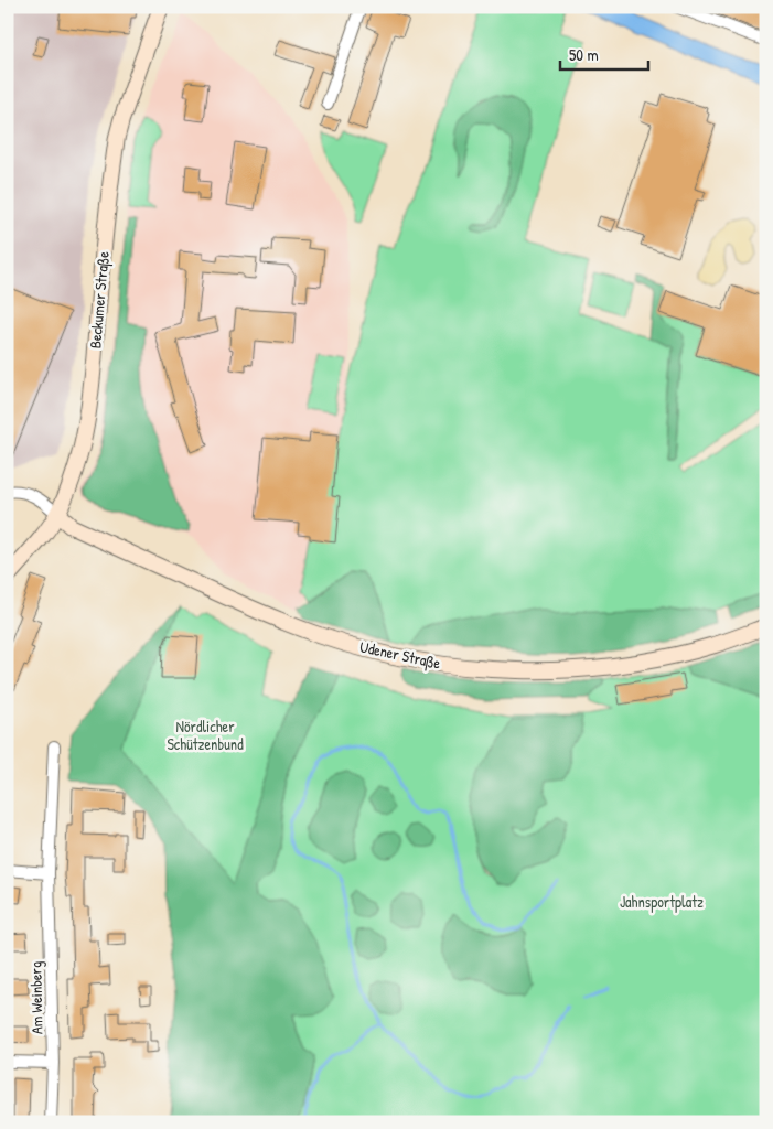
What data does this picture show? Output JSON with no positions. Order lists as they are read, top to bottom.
{
  "streets": {
    "main road": ["Beckumer Straße", "Udener Straße"],
    "street": ["Am Weinberg"]
  },
  "crossings": [
    ["Beckumer Straße", "Udener Straße"]
  ],
  "parks": ["Nördlicher Schützenbund", "Jahnsportplatz"],
  "scale_bar": "50 m"
}
